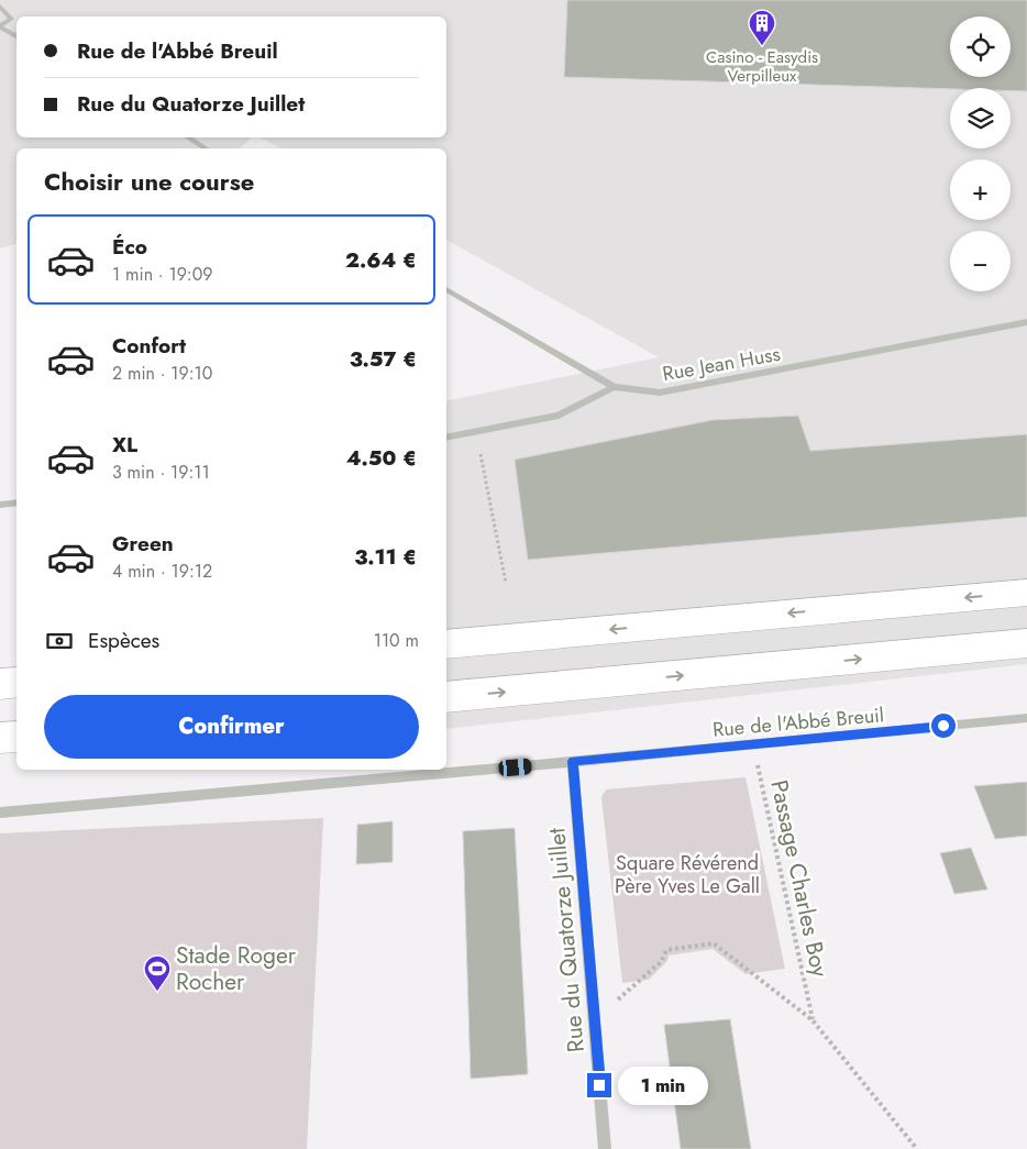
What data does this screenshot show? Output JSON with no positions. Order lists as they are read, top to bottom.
{
  "streets": {
    "street": ["Rue Jean Huss", "Rue de l'Abbé Breuil", "Rue du Quatorze Juillet"],
    "path": ["Passage Charles Boy"]
  },
  "crossings": [
    ["Rue de l'Abbé Breuil", "Passage Charles Boy"],
    ["Rue de l'Abbé Breuil", "Rue du Quatorze Juillet"]
  ],
  "parks": ["Square Révérend Père Yves Le Gall"],
  "places": {
    "building": ["Casino - Easydis Verpilleux"],
    "sports": ["Stade Roger Rocher"]
  },
  "page": {
    "map_buttons": ["+", "−"],
    "banner": ["Rue de l'Abbé Breuil", "Rue du Quatorze Juillet"],
    "heading": "Choisir une course",
    "list": [
      {
        "name": "Éco",
        "note": "1 min · 19:09",
        "value": "2.64 €"
      },
      {
        "name": "Confort",
        "note": "2 min · 19:10",
        "value": "3.57 €"
      },
      {
        "name": "XL",
        "note": "3 min · 19:11",
        "value": "4.50 €"
      },
      {
        "name": "Green",
        "note": "4 min · 19:12",
        "value": "3.11 €"
      }
    ],
    "pay": ["Espèces", "110 m"],
    "buttons": "Confirmer",
    "bubble": "1 min"
  }
}
